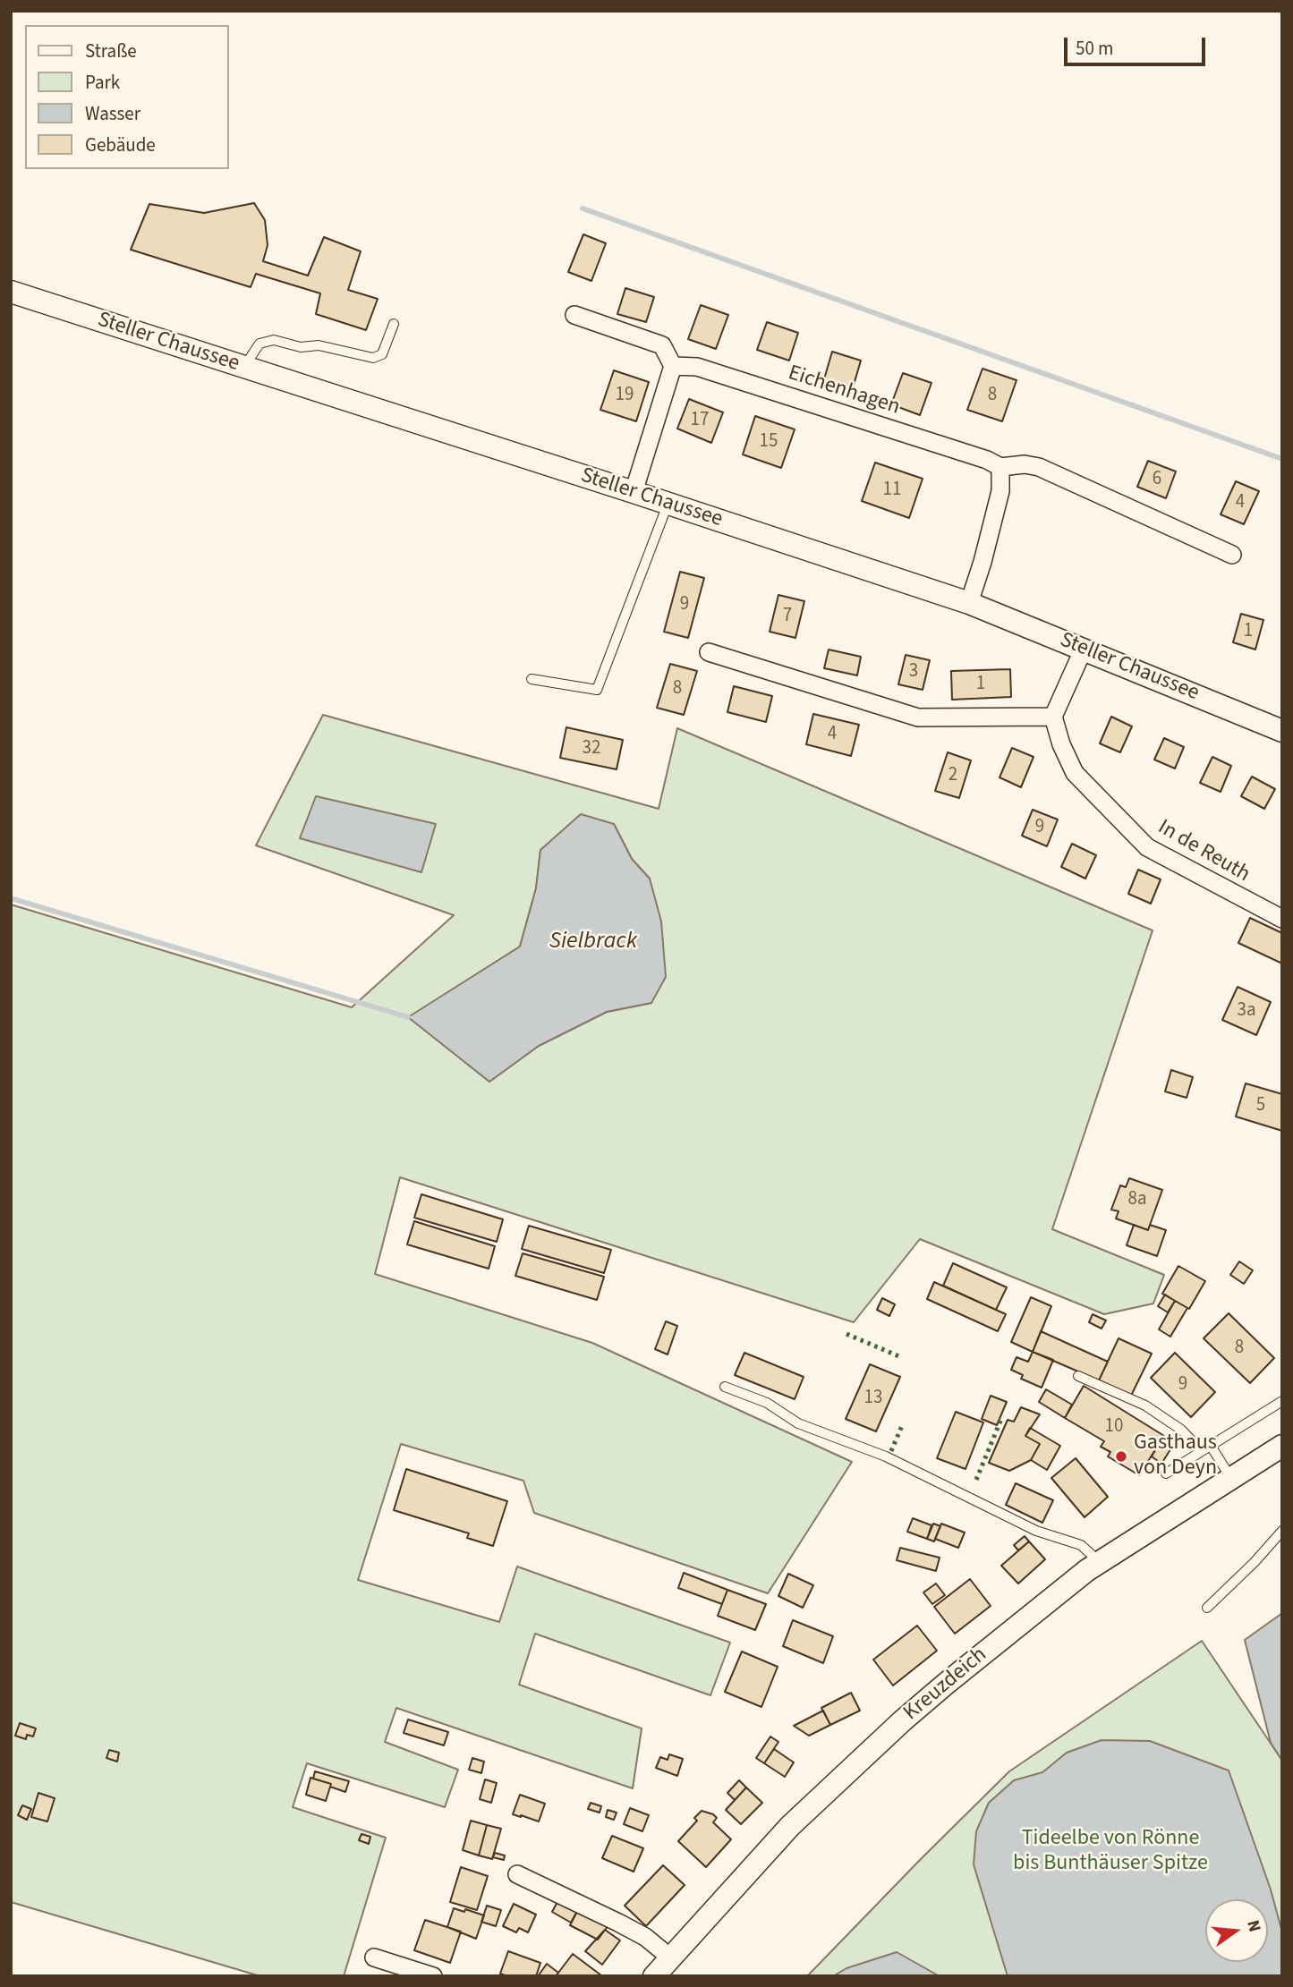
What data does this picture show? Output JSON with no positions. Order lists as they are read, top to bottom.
{
  "streets": {
    "street": [
      "Steller Chaussee",
      "Eichenhagen",
      "In de Reuth",
      "Kreuzdeich"
    ]
  },
  "water": ["Sielbrack"],
  "parks": ["Tideelbe von Rönne bis Bunthäuser Spitze"],
  "places": ["Gasthaus von Deyn"],
  "house_numbers": [
    "19",
    "8",
    "17",
    "15",
    "6",
    "11",
    "4",
    "9",
    "7",
    "1",
    "3",
    "1",
    "8",
    "4",
    "32",
    "2",
    "9",
    "3a",
    "5",
    "8a",
    "8",
    "9",
    "13",
    "10"
  ],
  "legend": [
    "Straße",
    "Park",
    "Wasser",
    "Gebäude"
  ],
  "scale_bar": "50 m",
  "north": "right"
}
